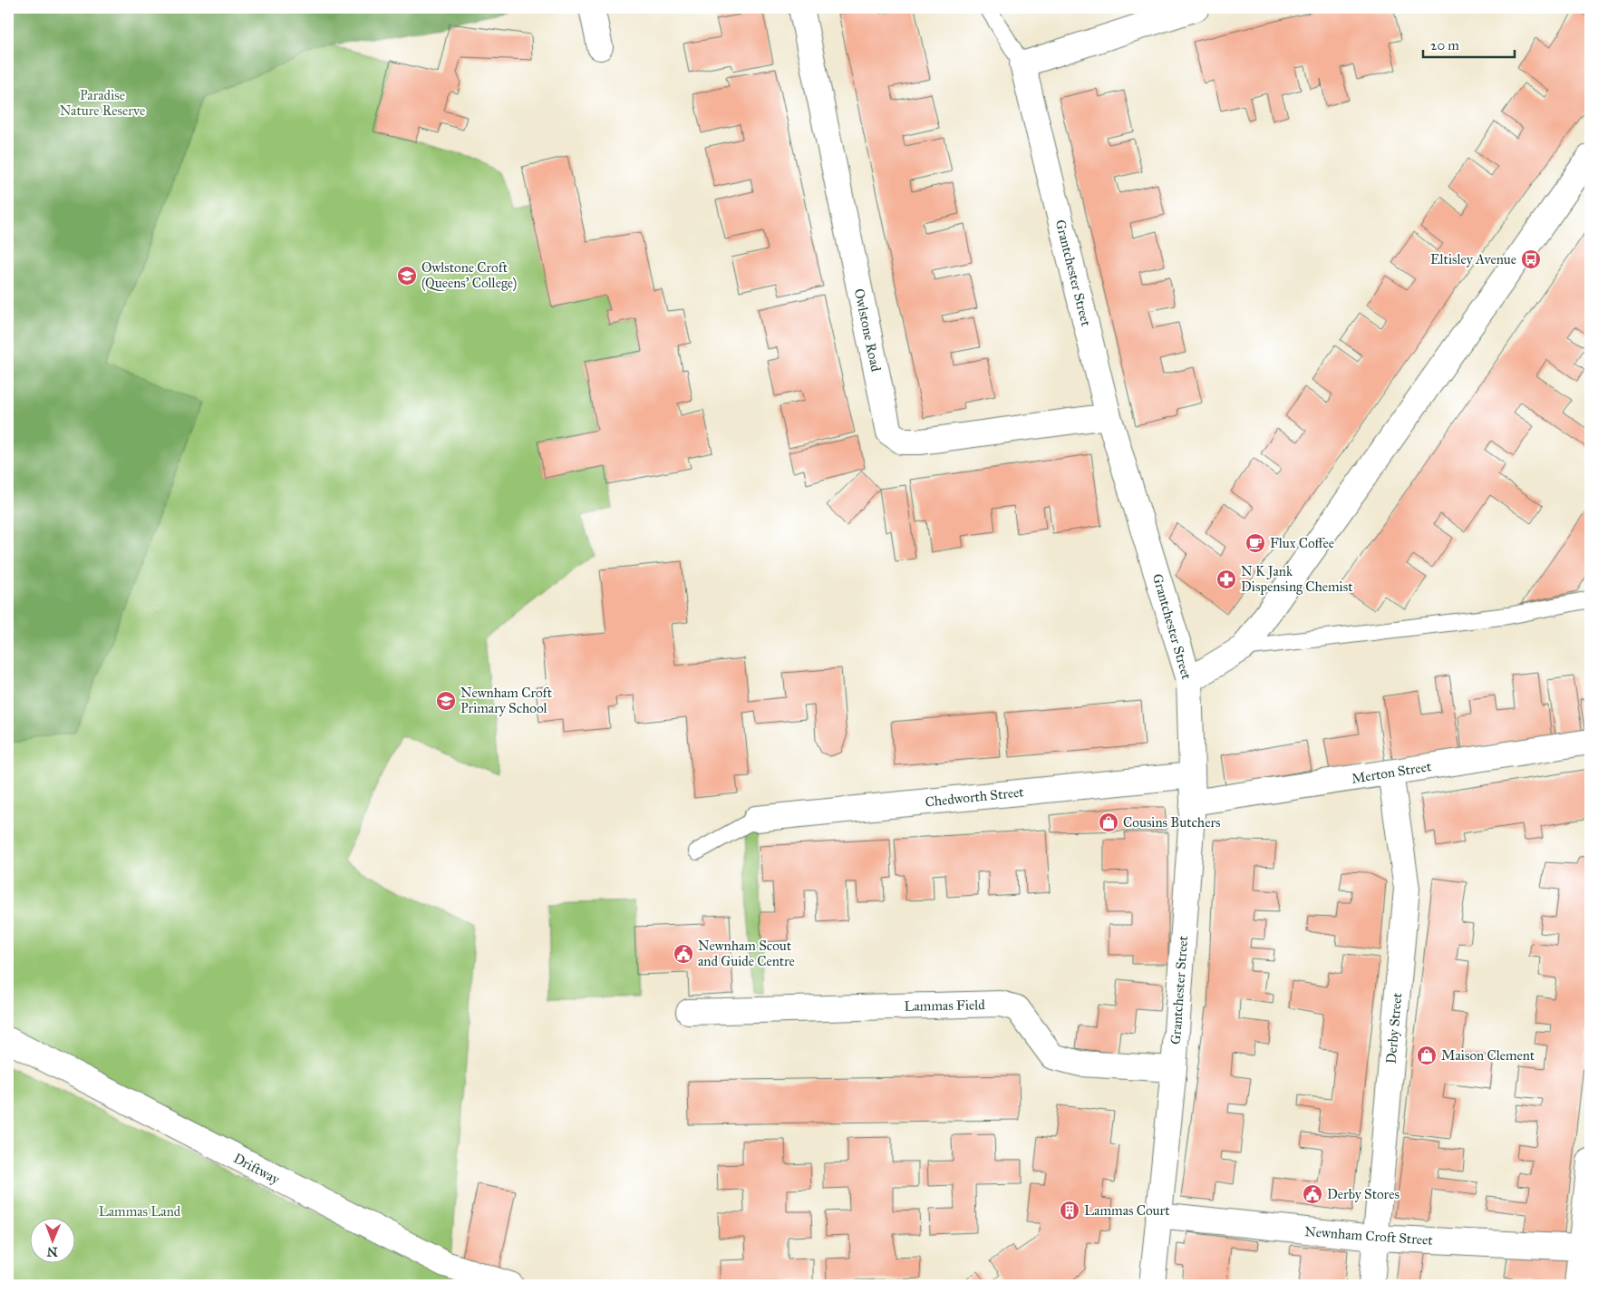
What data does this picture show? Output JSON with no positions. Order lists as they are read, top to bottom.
{
  "streets": {
    "street": [
      "Grantchester Street",
      "Owlstone Road",
      "Merton Street",
      "Chedworth Street",
      "Lammas Field",
      "Derby Street",
      "Driftway",
      "Newnham Croft Street"
    ]
  },
  "crossings": [
    ["Grantchester Street", "Owlstone Road"],
    ["Grantchester Street", "Merton Street"],
    ["Grantchester Street", "Chedworth Street"],
    ["Grantchester Street", "Lammas Field"],
    ["Grantchester Street", "Newnham Croft Street"],
    ["Merton Street", "Derby Street"],
    ["Derby Street", "Newnham Croft Street"]
  ],
  "parks": ["Paradise Nature Reserve", "Lammas Land"],
  "places": {
    "bus stop": ["Eltisley Avenue"],
    "school or university": ["Owlstone Croft (Queens' College)", "Newnham Croft Primary School"],
    "cafe": ["Flux Coffee"],
    "pharmacy": ["N K Jank Dispensing Chemist"],
    "shop": ["Cousins Butchers", "Maison Clement"],
    "public building": ["Newnham Scout and Guide Centre", "Derby Stores"],
    "building": ["Lammas Court"]
  },
  "scale_bar": "20 m",
  "north": "bottom"
}
